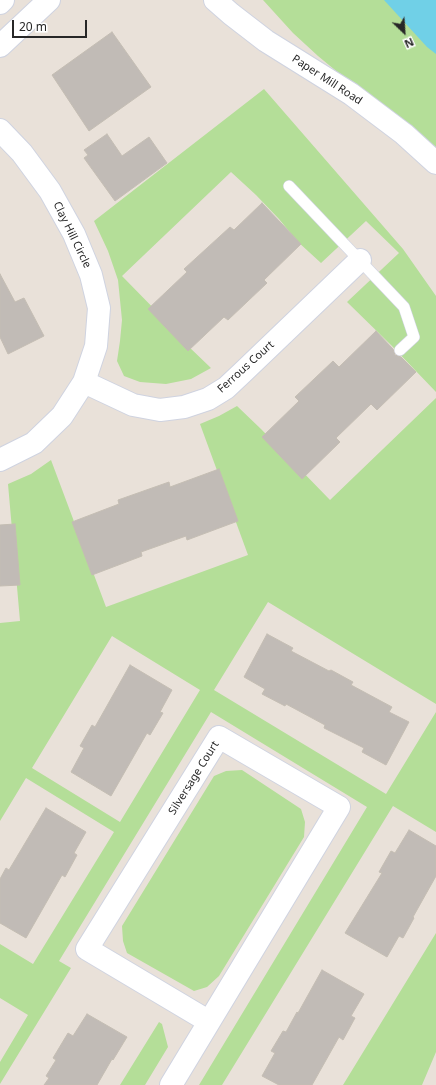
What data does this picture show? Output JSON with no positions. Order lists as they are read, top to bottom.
{
  "streets": {
    "street": [
      "Paper Mill Road",
      "Clay Hill Circle",
      "Ferrous Court",
      "Silversage Court"
    ]
  },
  "crossings": [
    ["Clay Hill Circle", "Ferrous Court"]
  ],
  "scale_bar": "20 m",
  "north": "bottom right"
}
